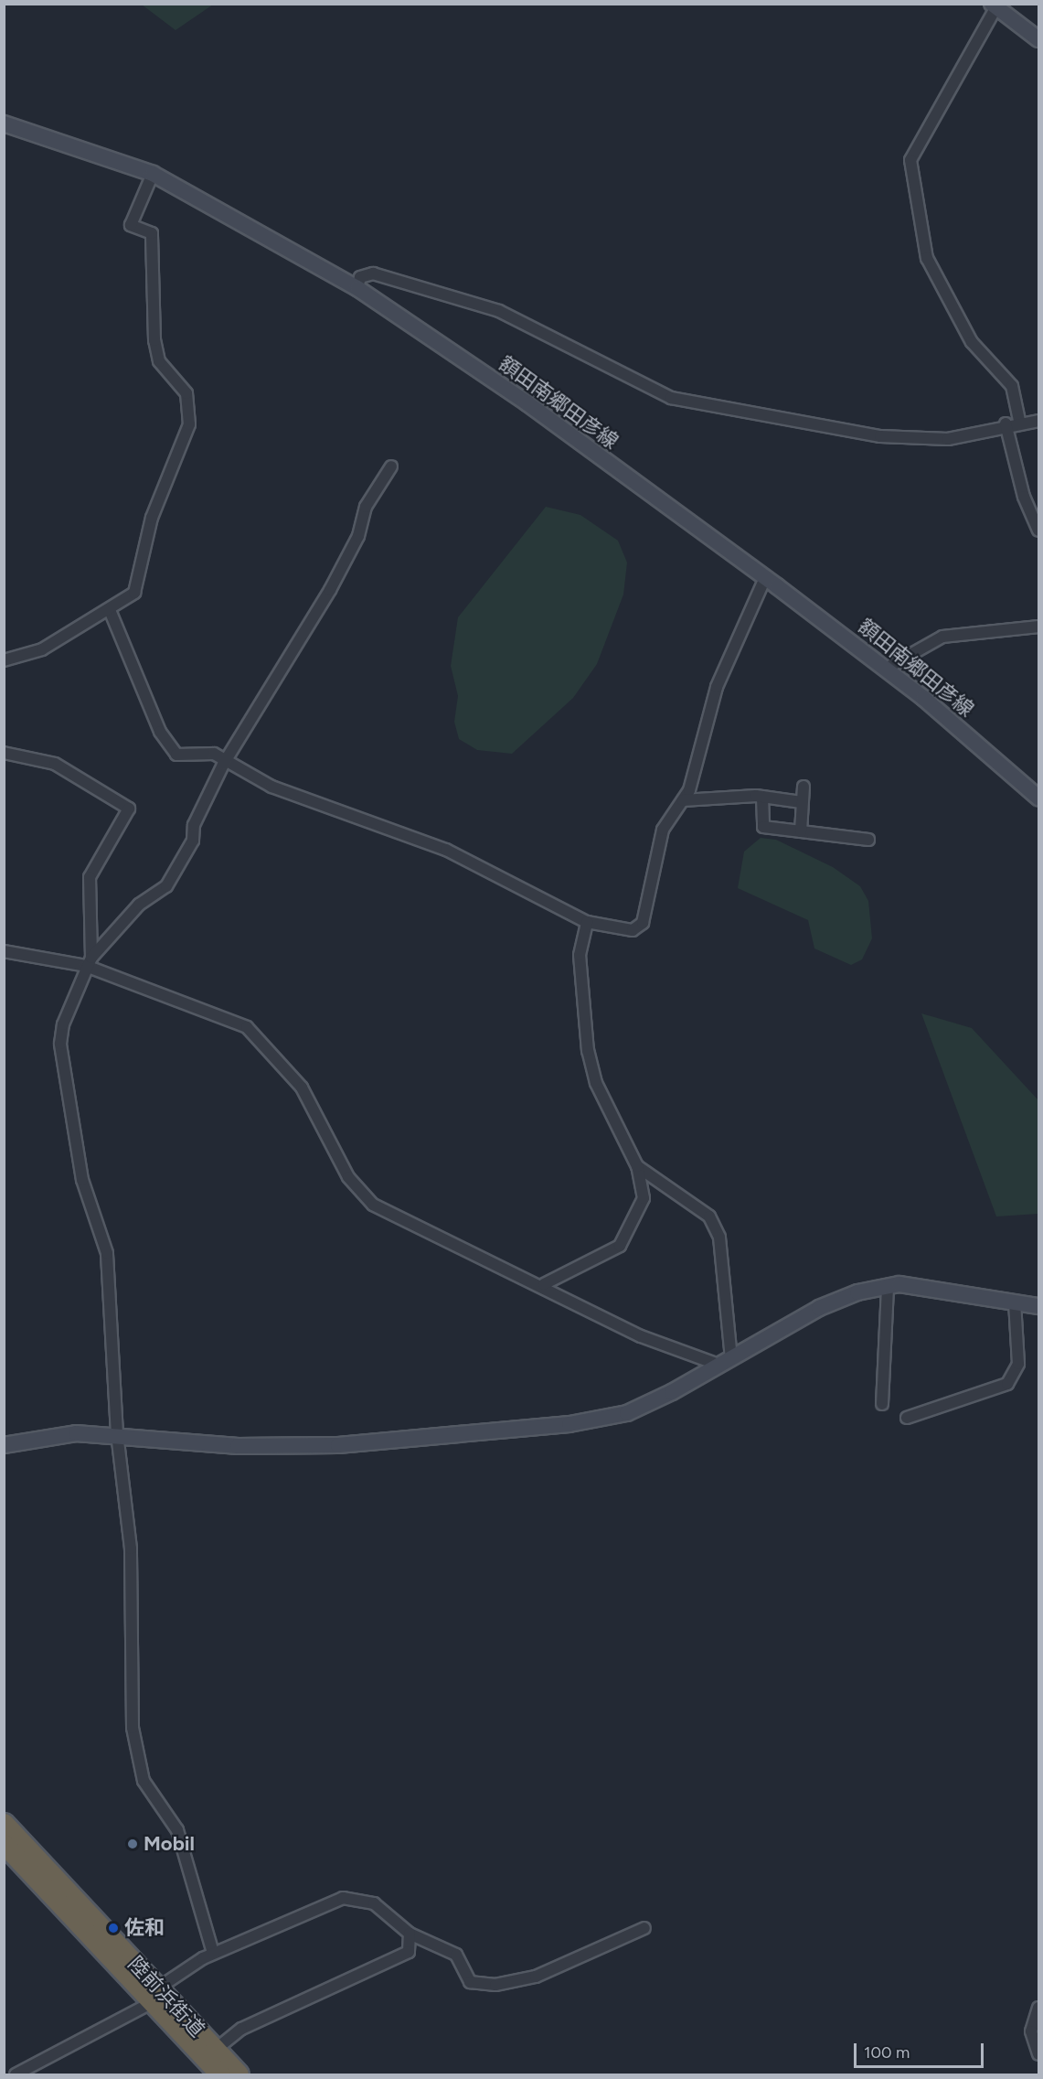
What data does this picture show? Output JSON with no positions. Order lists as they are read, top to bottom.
{
  "streets": {
    "highway": ["陸前浜街道"],
    "main road": ["額田南郷田彦線"]
  },
  "places": ["Mobil", "佐和"],
  "scale_bar": "100 m"
}
